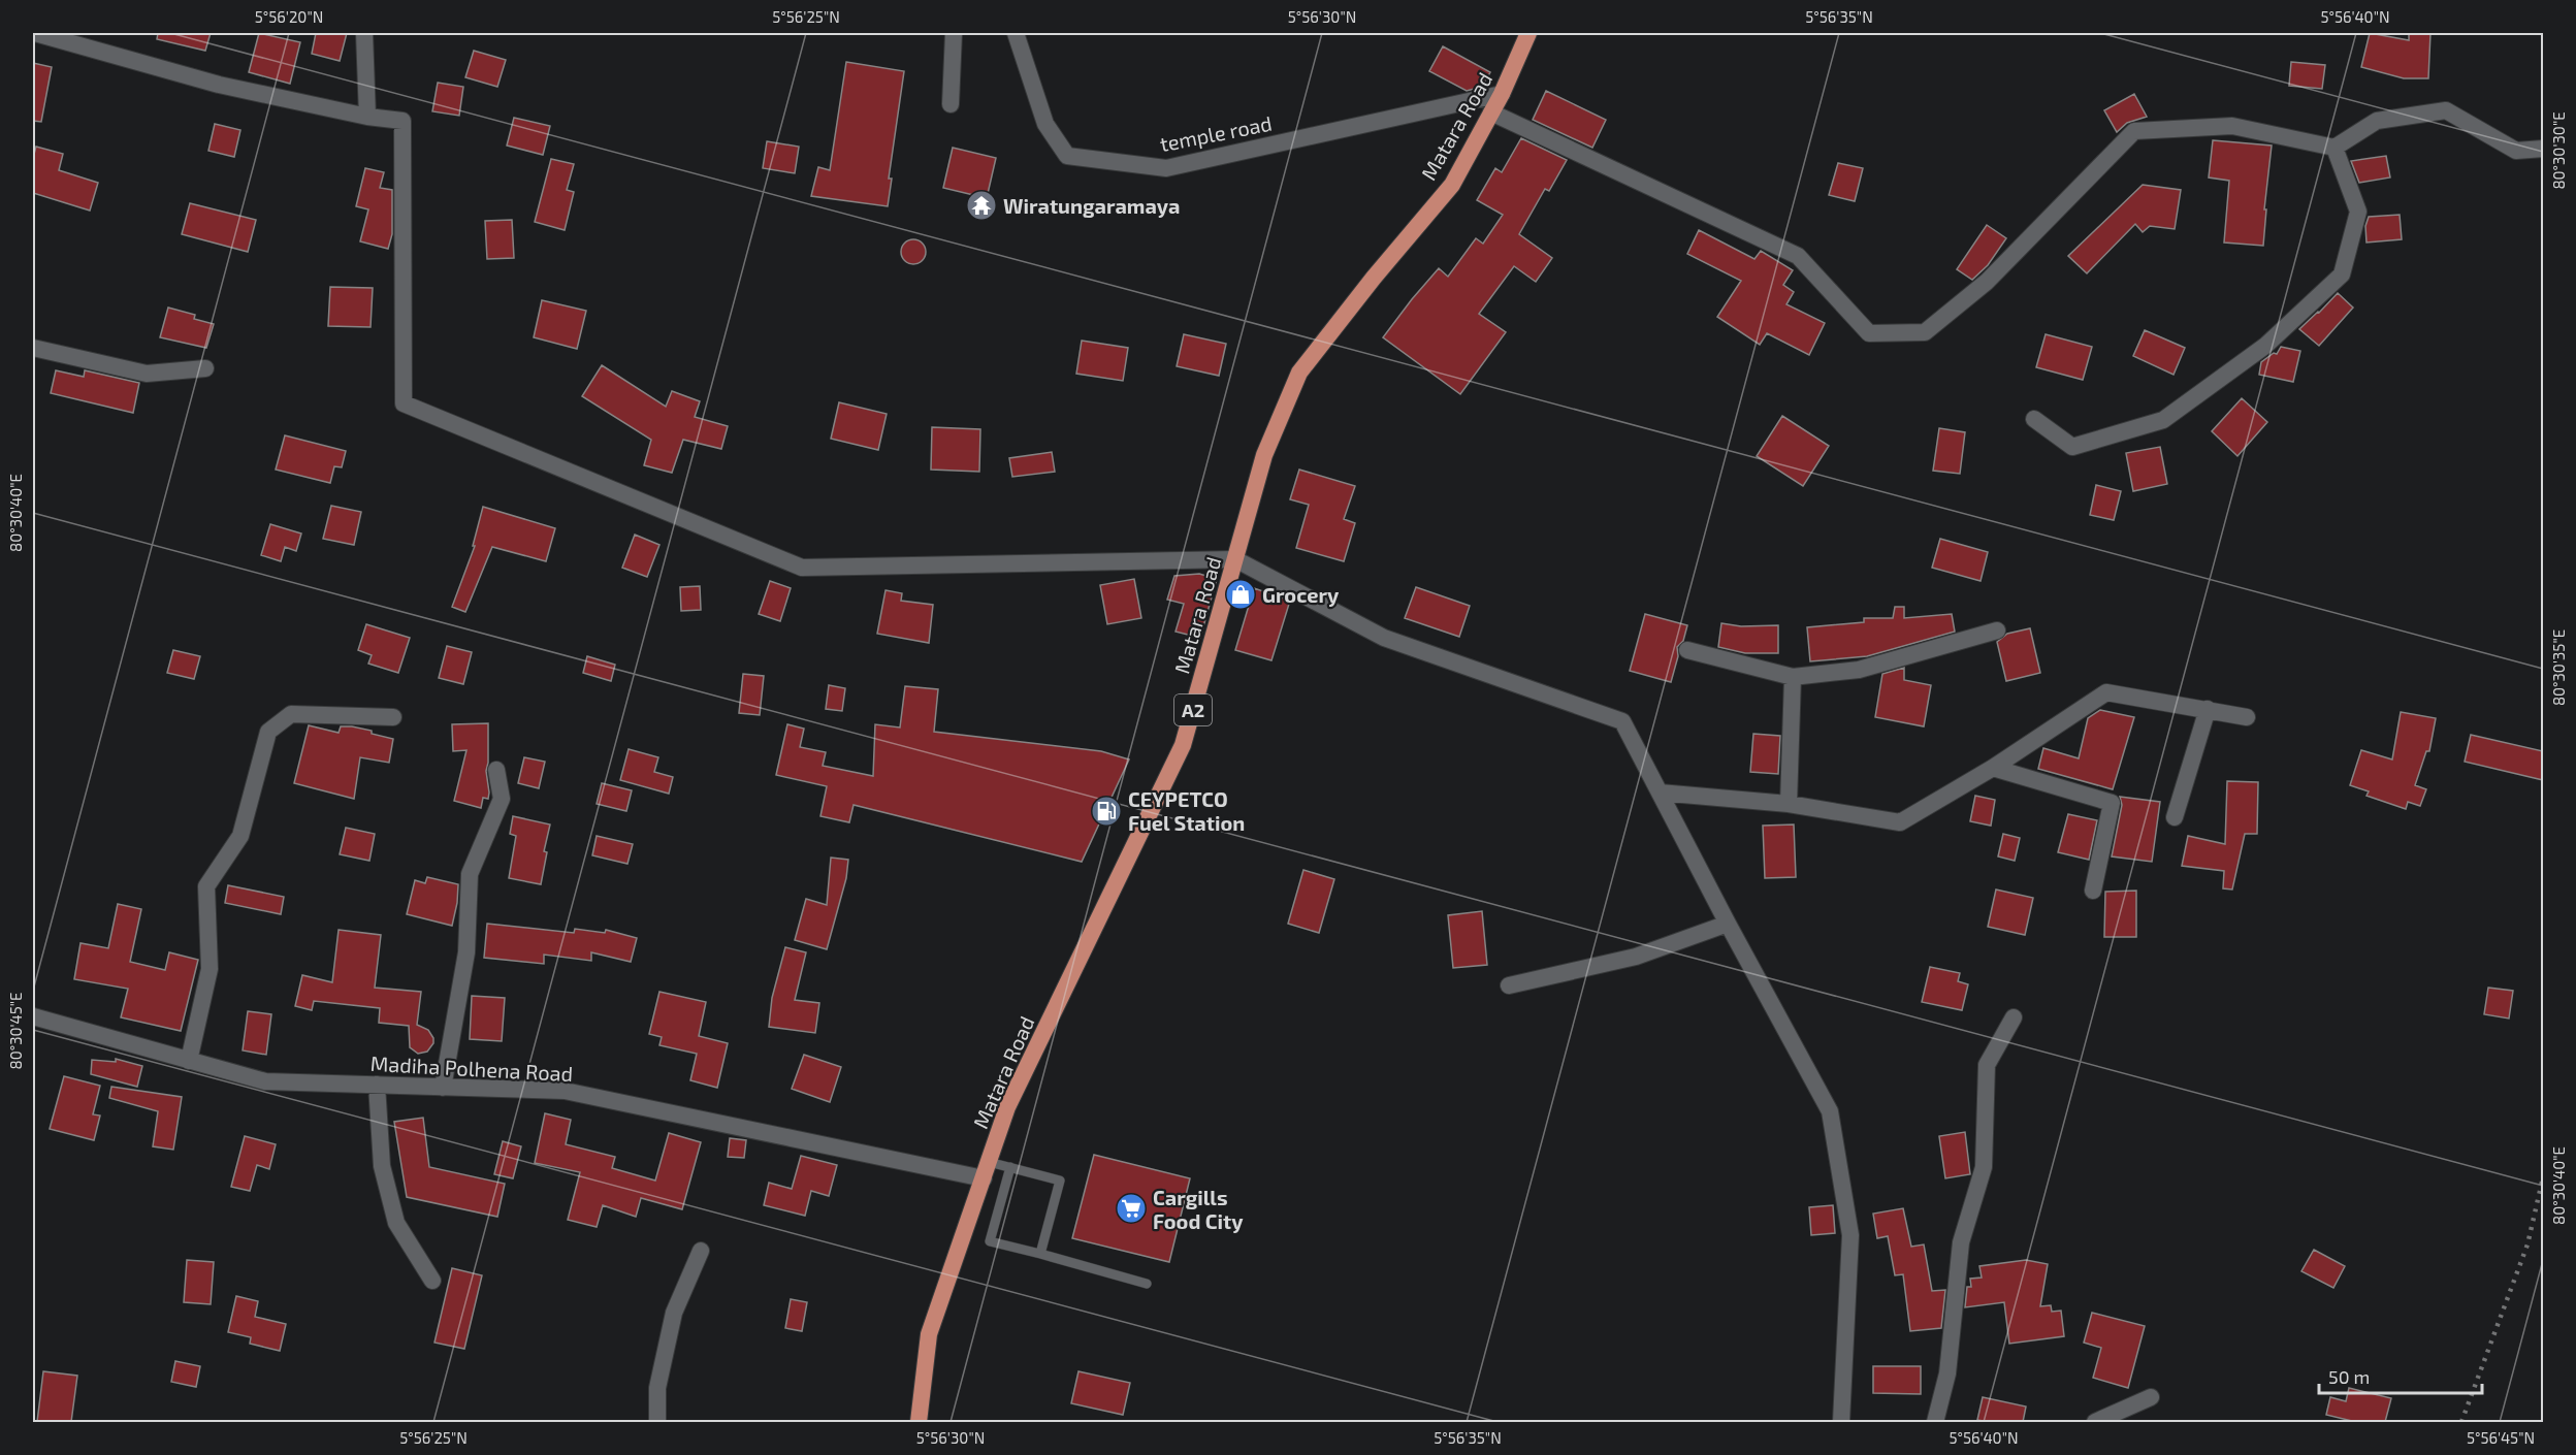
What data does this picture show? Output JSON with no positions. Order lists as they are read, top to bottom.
{
  "streets": {
    "highway": ["Matara Road", "A2"],
    "street": ["temple road", "Madiha Polhena Road"]
  },
  "crossings": [
    ["Matara Road", "temple road"],
    ["Matara Road", "Madiha Polhena Road"]
  ],
  "places": {
    "temple": ["Wiratungaramaya"],
    "shop": ["Grocery"],
    "fuel station": ["CEYPETCO Fuel Station"],
    "supermarket": ["Cargills Food City"]
  },
  "scale_bar": "50 m",
  "coordinates": [
    "5°56'20\"N",
    "5°56'25\"N",
    "5°56'30\"N",
    "5°56'35\"N",
    "5°56'40\"N",
    "80°30'30\"E",
    "80°30'40\"E",
    "80°30'35\"E",
    "80°30'45\"E",
    "5°56'45\"N"
  ]
}
